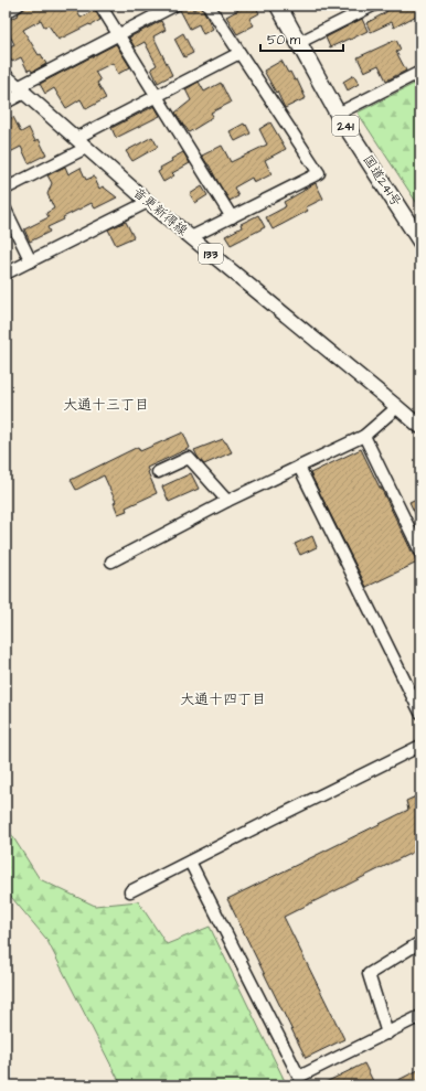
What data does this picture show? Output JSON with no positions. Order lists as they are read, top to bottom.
{
  "streets": {
    "highway": ["241", "国道241号"],
    "main road": ["音更新得線", "133"]
  },
  "districts": ["大通十三丁目", "大通十四丁目"],
  "scale_bar": "50 m"
}
